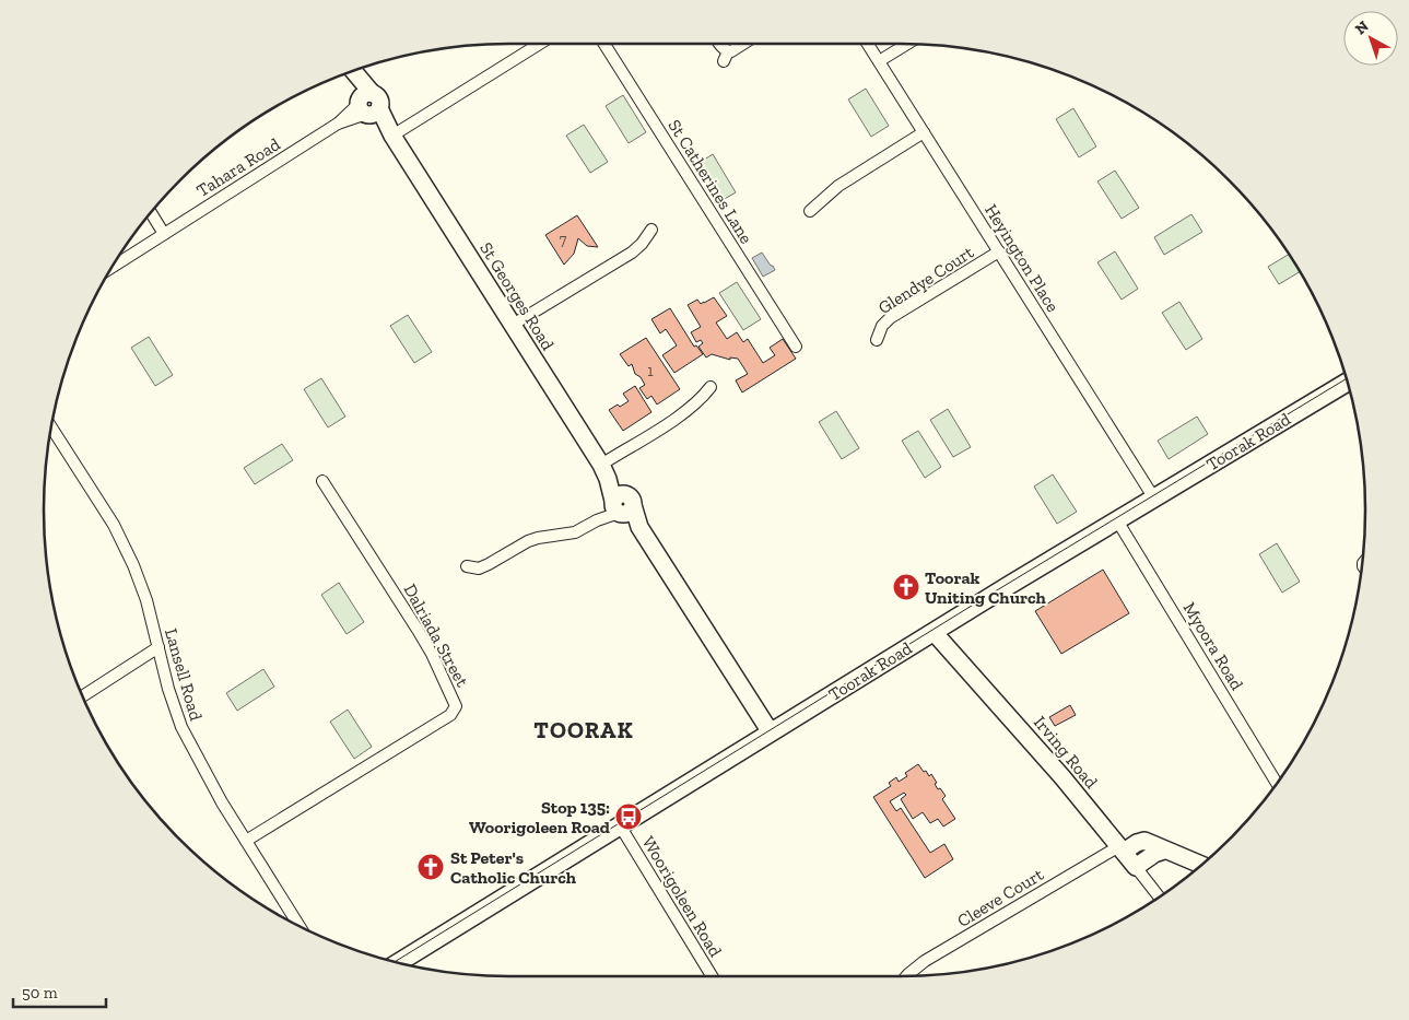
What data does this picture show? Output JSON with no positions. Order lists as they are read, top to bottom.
{
  "streets": {
    "main road": ["Toorak Road"],
    "street": [
      "Tahara Road",
      "St Catherines Lane",
      "Heyington Place",
      "Glendye Court",
      "St Georges Road",
      "Dalriada Street",
      "Myoora Road",
      "Lansell Road",
      "Irving Road",
      "Woorigoleen Road",
      "Cleeve Court"
    ]
  },
  "crossings": [
    ["Tahara Road", "St Georges Road"],
    ["Heyington Place", "Glendye Court"],
    ["Heyington Place", "Toorak Road"],
    ["St Georges Road", "Toorak Road"],
    ["Toorak Road", "Myoora Road"],
    ["Toorak Road", "Irving Road"],
    ["Toorak Road", "Woorigoleen Road"],
    ["Dalriada Street", "Lansell Road"],
    ["Irving Road", "Cleeve Court"]
  ],
  "districts": ["TOORAK"],
  "places": {
    "church": ["Toorak Uniting Church", "St Peter's Catholic Church"],
    "bus stop": ["Stop 135: Woorigoleen Road"]
  },
  "house_numbers": ["7", "1"],
  "scale_bar": "50 m",
  "north": "top left"
}
